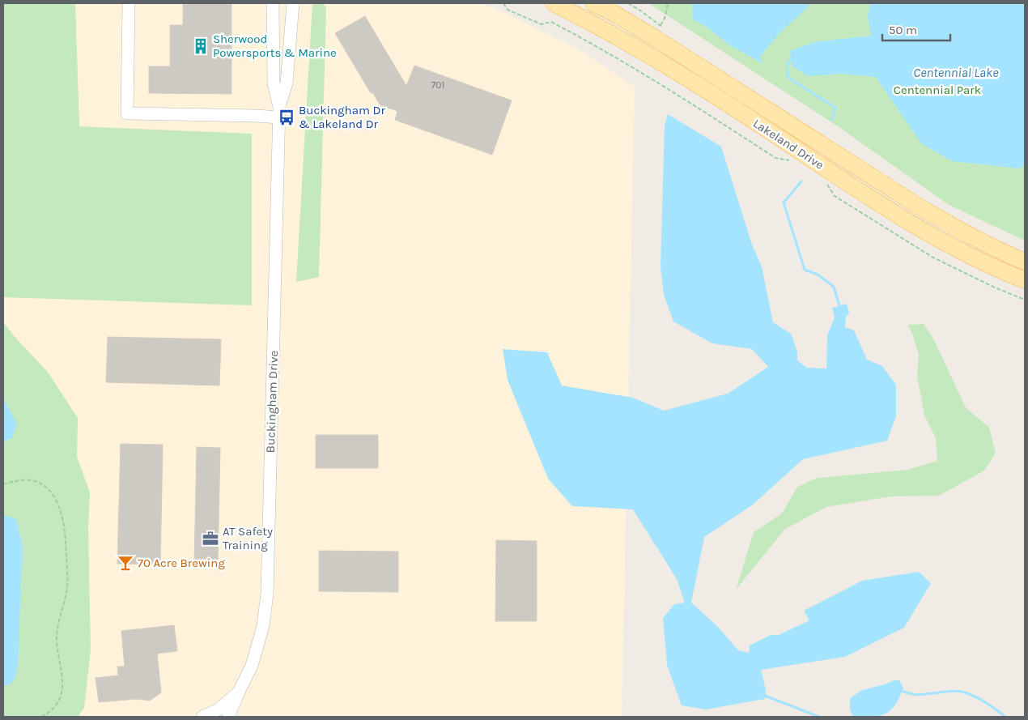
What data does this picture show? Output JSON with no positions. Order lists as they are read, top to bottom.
{
  "streets": {
    "main road": ["Lakeland Drive"],
    "street": ["Buckingham Drive"]
  },
  "water": ["Centennial Lake"],
  "parks": ["Centennial Park"],
  "places": {
    "building": ["Sherwood Powersports & Marine"],
    "bus stop": ["Buckingham Dr & Lakeland Dr"],
    "office": ["AT Safety Training"],
    "bar": ["70 Acre Brewing"]
  },
  "house_numbers": ["701"],
  "scale_bar": "50 m"
}
